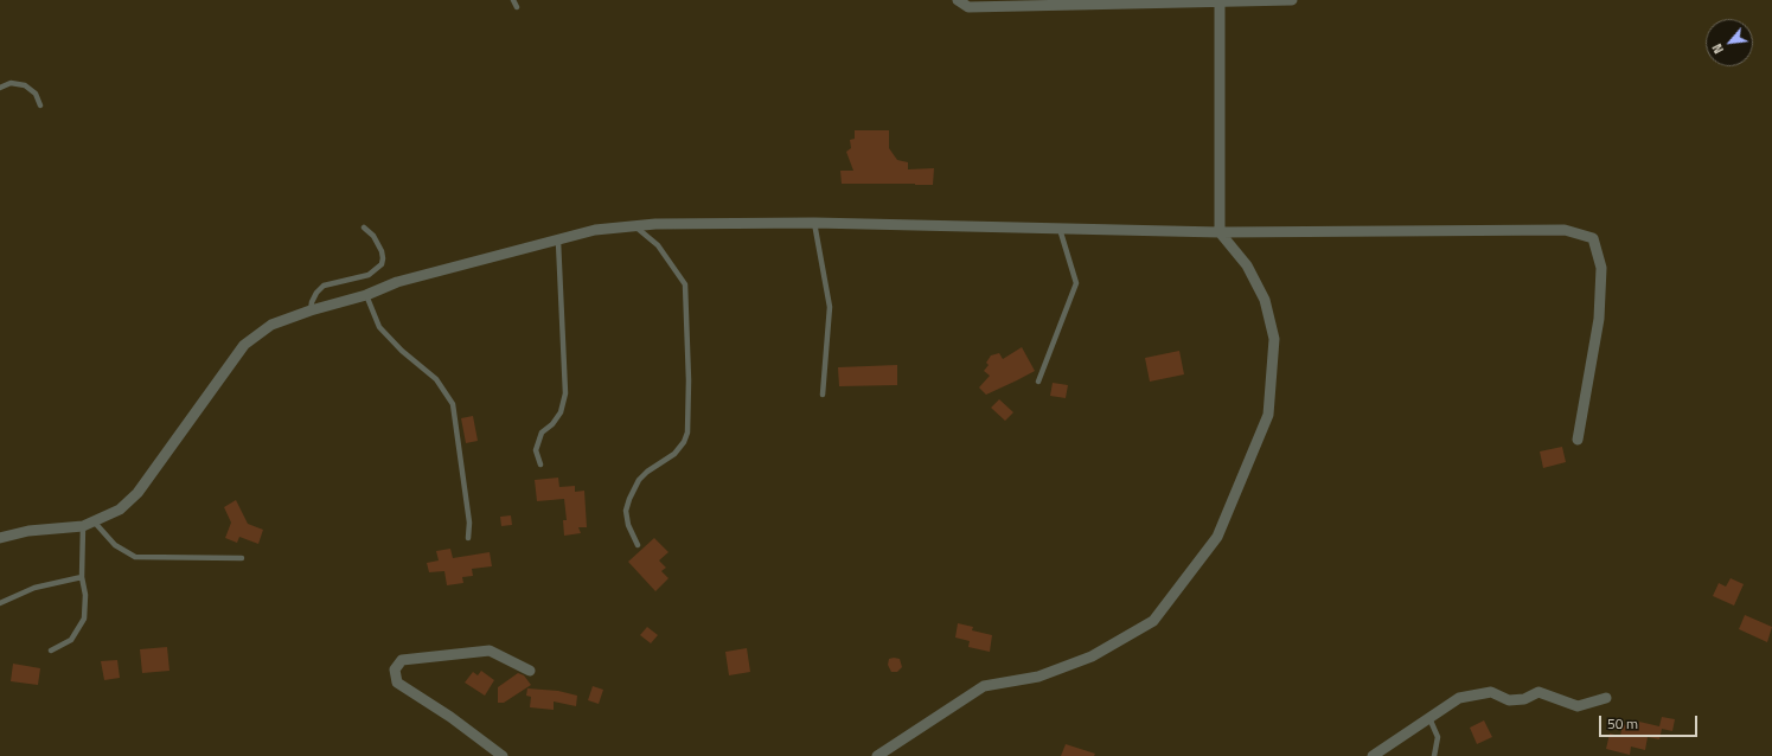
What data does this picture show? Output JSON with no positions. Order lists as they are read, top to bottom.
{
  "scale_bar": "50 m",
  "north": "bottom left"
}
